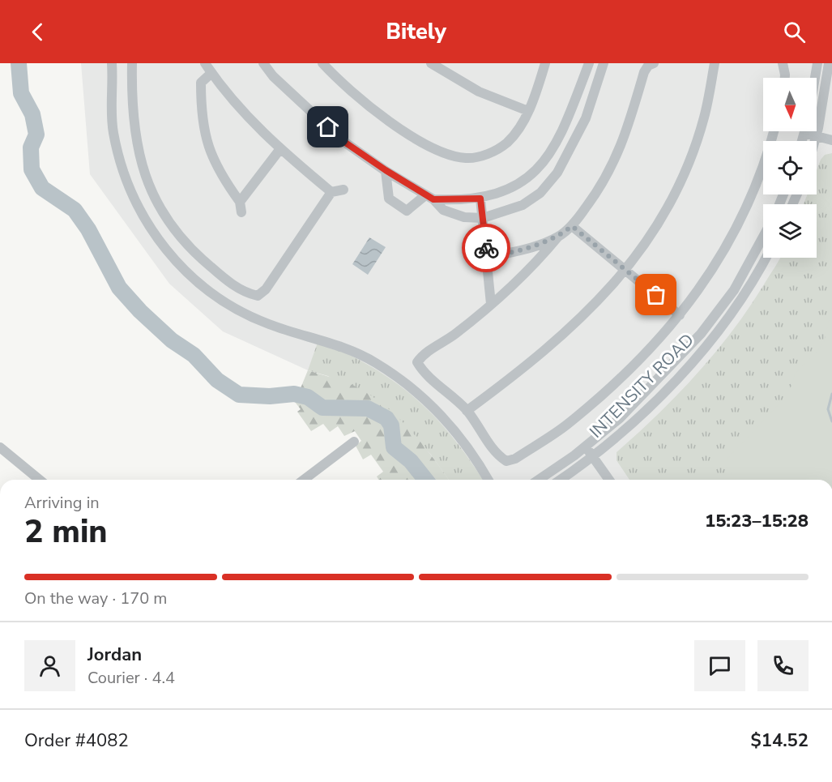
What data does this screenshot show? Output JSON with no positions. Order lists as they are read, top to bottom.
{
  "streets": {
    "street": ["INTENSITY ROAD"]
  },
  "north": "bottom",
  "page": {
    "header": "Bitely",
    "heading": ["2 min", "Arriving in", "15:23–15:28"],
    "panel": [
      "Jordan",
      "Courier · 4.4",
      "Order #4082",
      "$14.52"
    ],
    "bar": "On the way · 170 m"
  }
}
